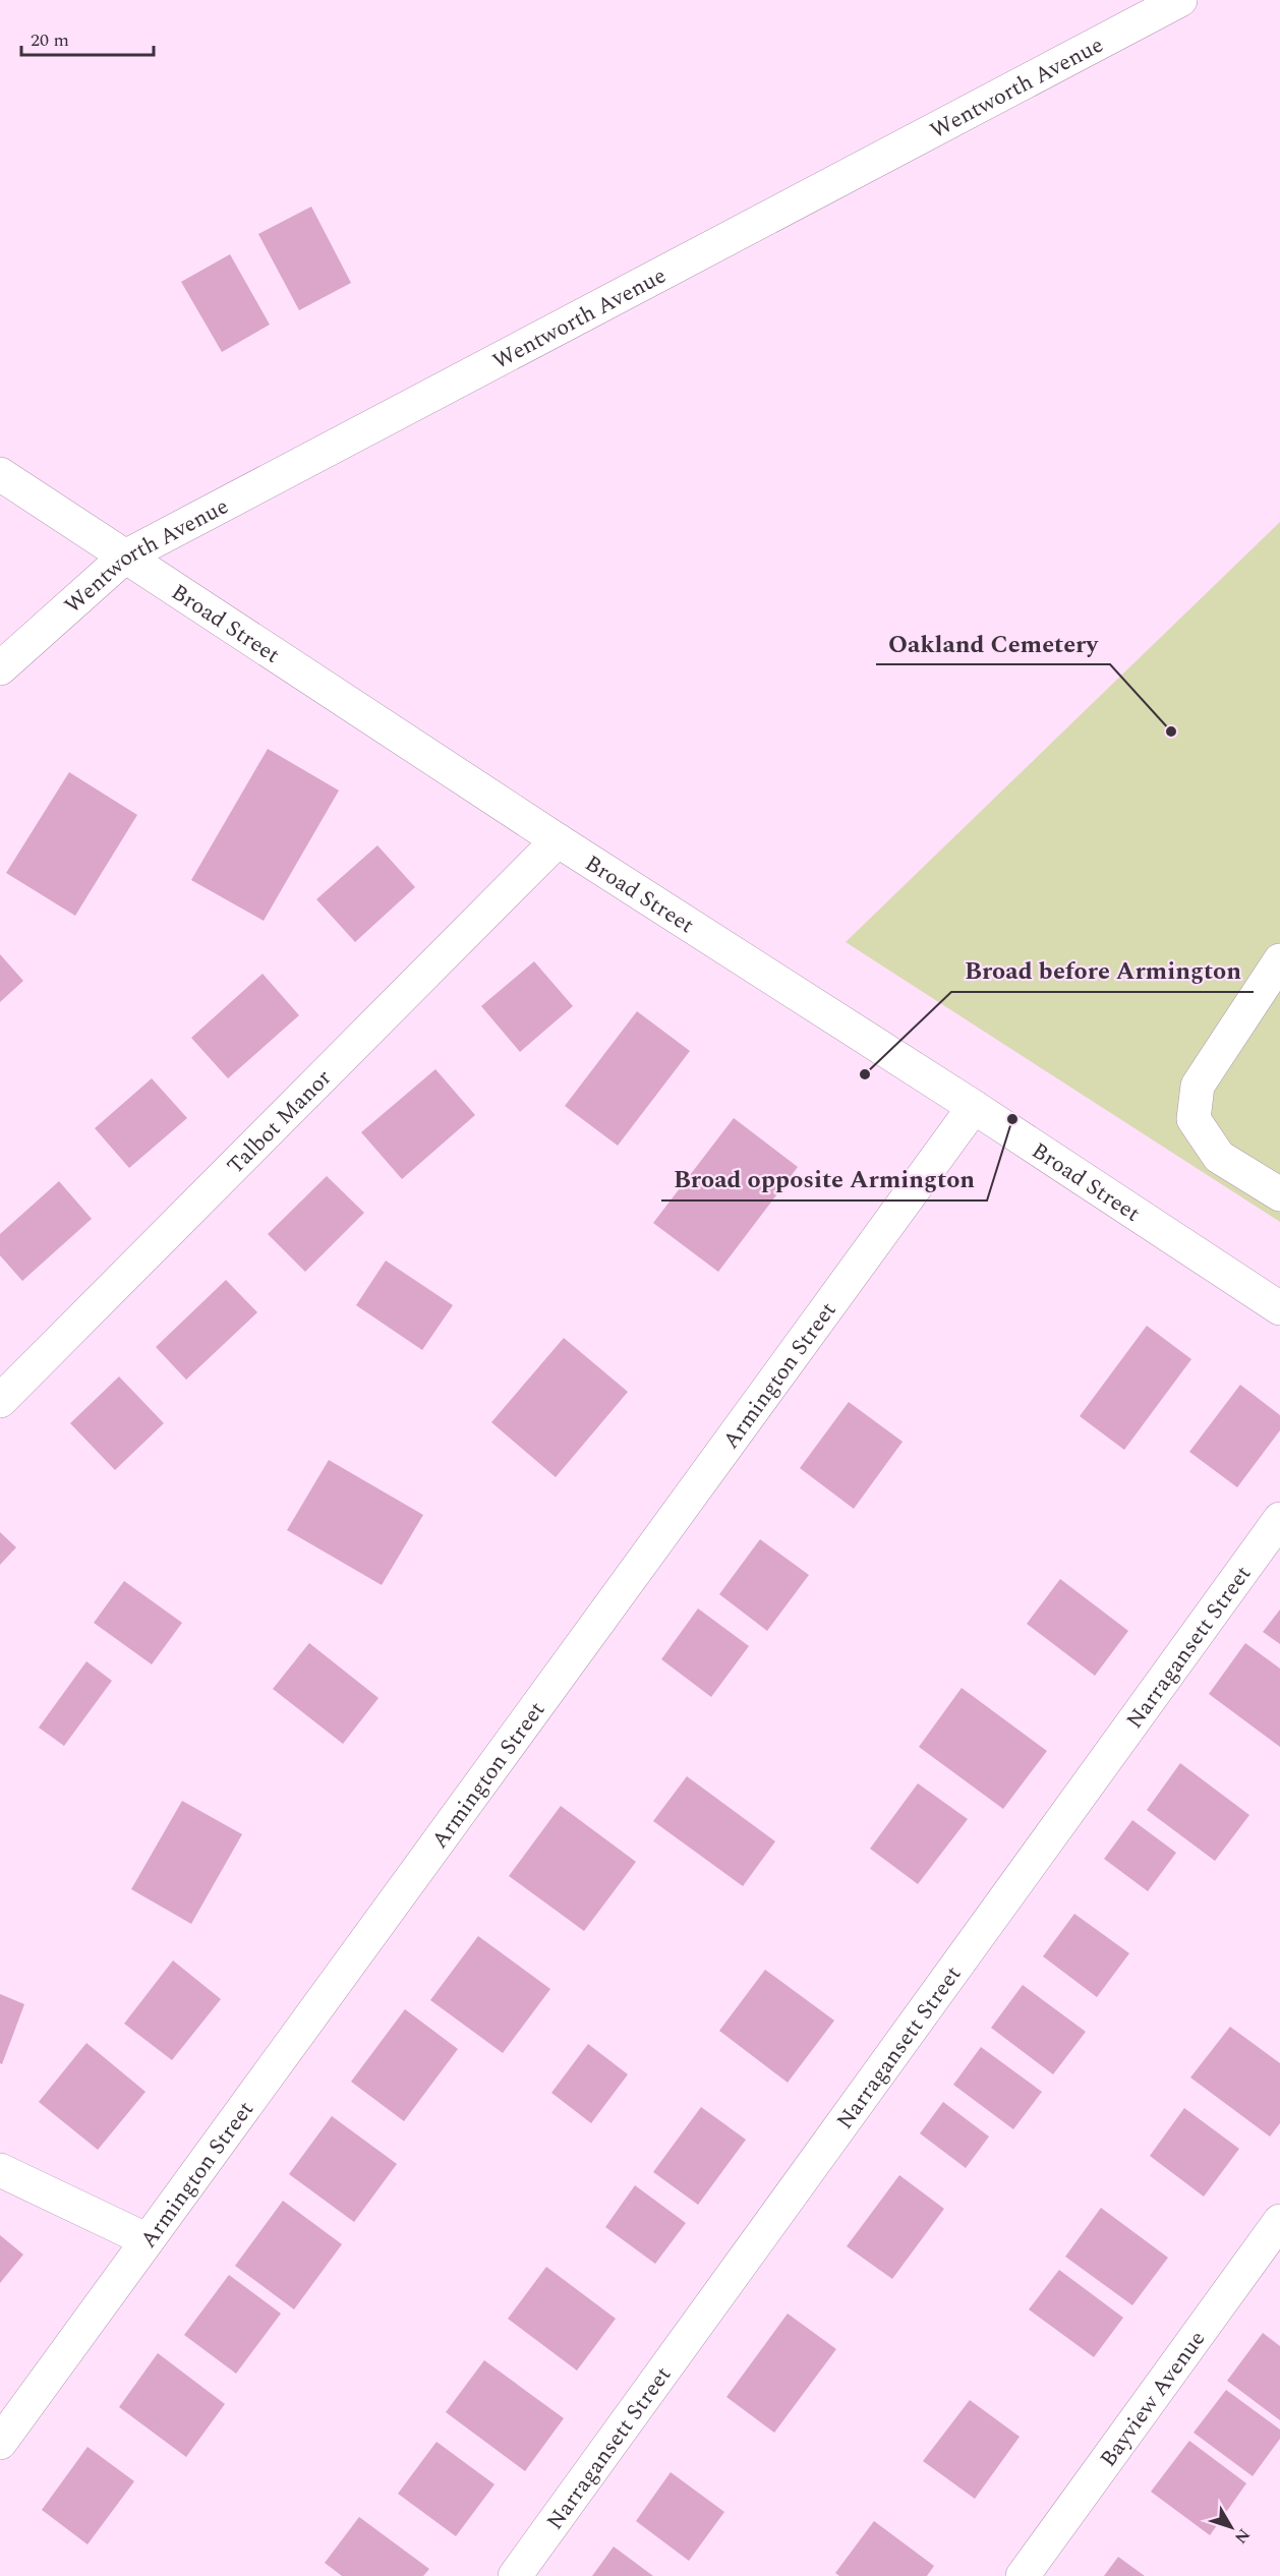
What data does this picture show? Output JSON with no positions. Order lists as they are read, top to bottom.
{
  "streets": {
    "street": [
      "Wentworth Avenue",
      "Broad Street",
      "Talbot Manor",
      "Armington Street",
      "Narragansett Street",
      "Bayview Avenue"
    ]
  },
  "crossings": [
    ["Wentworth Avenue", "Broad Street"],
    ["Broad Street", "Talbot Manor"],
    ["Broad Street", "Armington Street"]
  ],
  "places": ["Oakland Cemetery", "Broad before Armington", "Broad opposite Armington"],
  "scale_bar": "20 m",
  "north": "bottom right"
}
